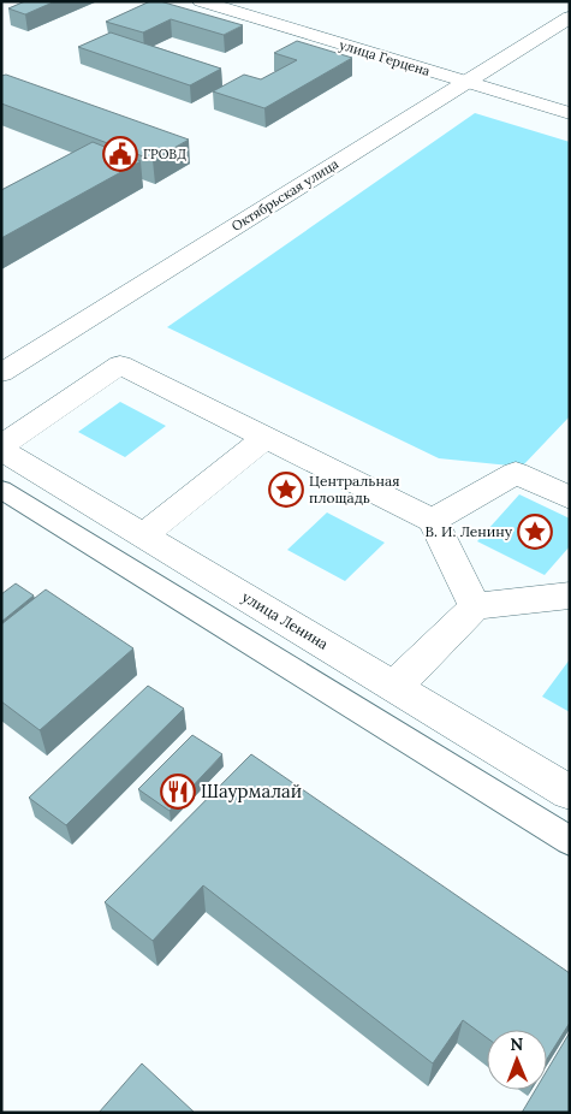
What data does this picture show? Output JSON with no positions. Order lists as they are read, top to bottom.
{
  "streets": {
    "street": ["улица Герцена", "Октябрьская улица", "улица Ленина"]
  },
  "crossings": [
    ["улица Герцена", "Октябрьская улица"]
  ],
  "places": {
    "public building": ["ГРОВД"],
    "place": ["Центральная площадь", "В. И. Ленину"],
    "restaurant": ["Шаурмалай"]
  },
  "north": "top"
}
